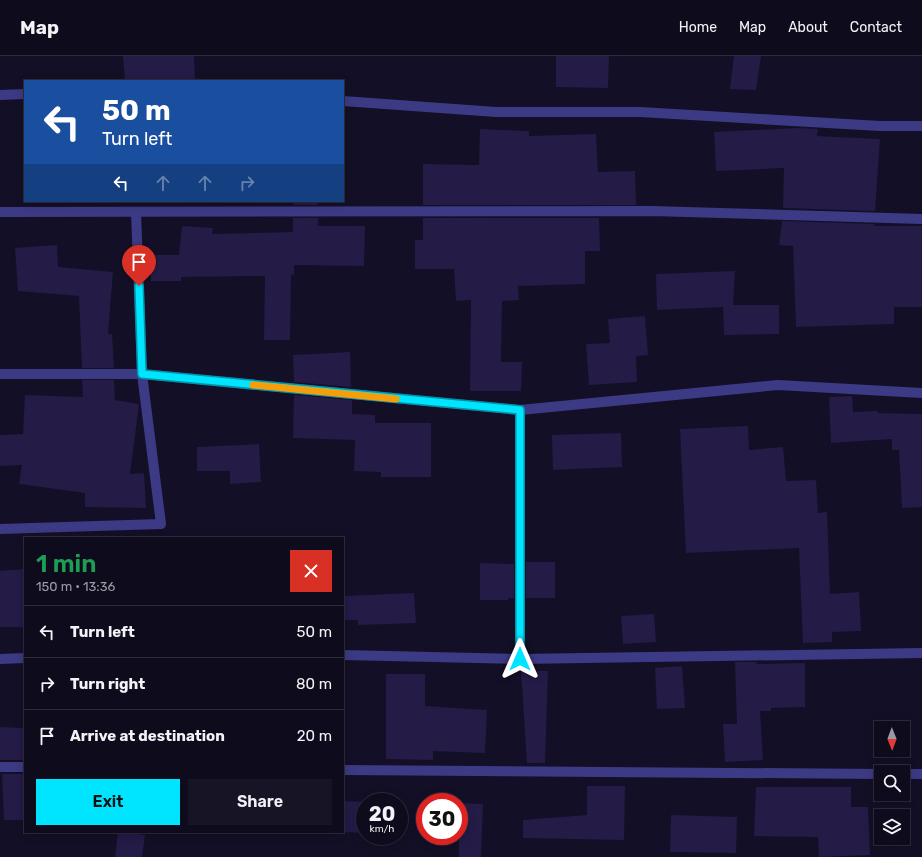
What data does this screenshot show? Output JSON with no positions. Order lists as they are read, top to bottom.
{
  "north": "bottom",
  "page": {
    "header": "Map",
    "nav": [
      "Home",
      "Map",
      "About",
      "Contact"
    ],
    "turn": ["50 m", "Turn left"],
    "heading": ["1 min", "150 m · 13:36"],
    "list": [
      {
        "name": "Turn left",
        "value": "50 m"
      },
      {
        "name": "Turn right",
        "value": "80 m"
      },
      {
        "name": "Arrive at destination",
        "value": "20 m"
      }
    ],
    "buttons": ["Exit", "Share"],
    "speed": "20 km/h",
    "limit": "30"
  }
}
